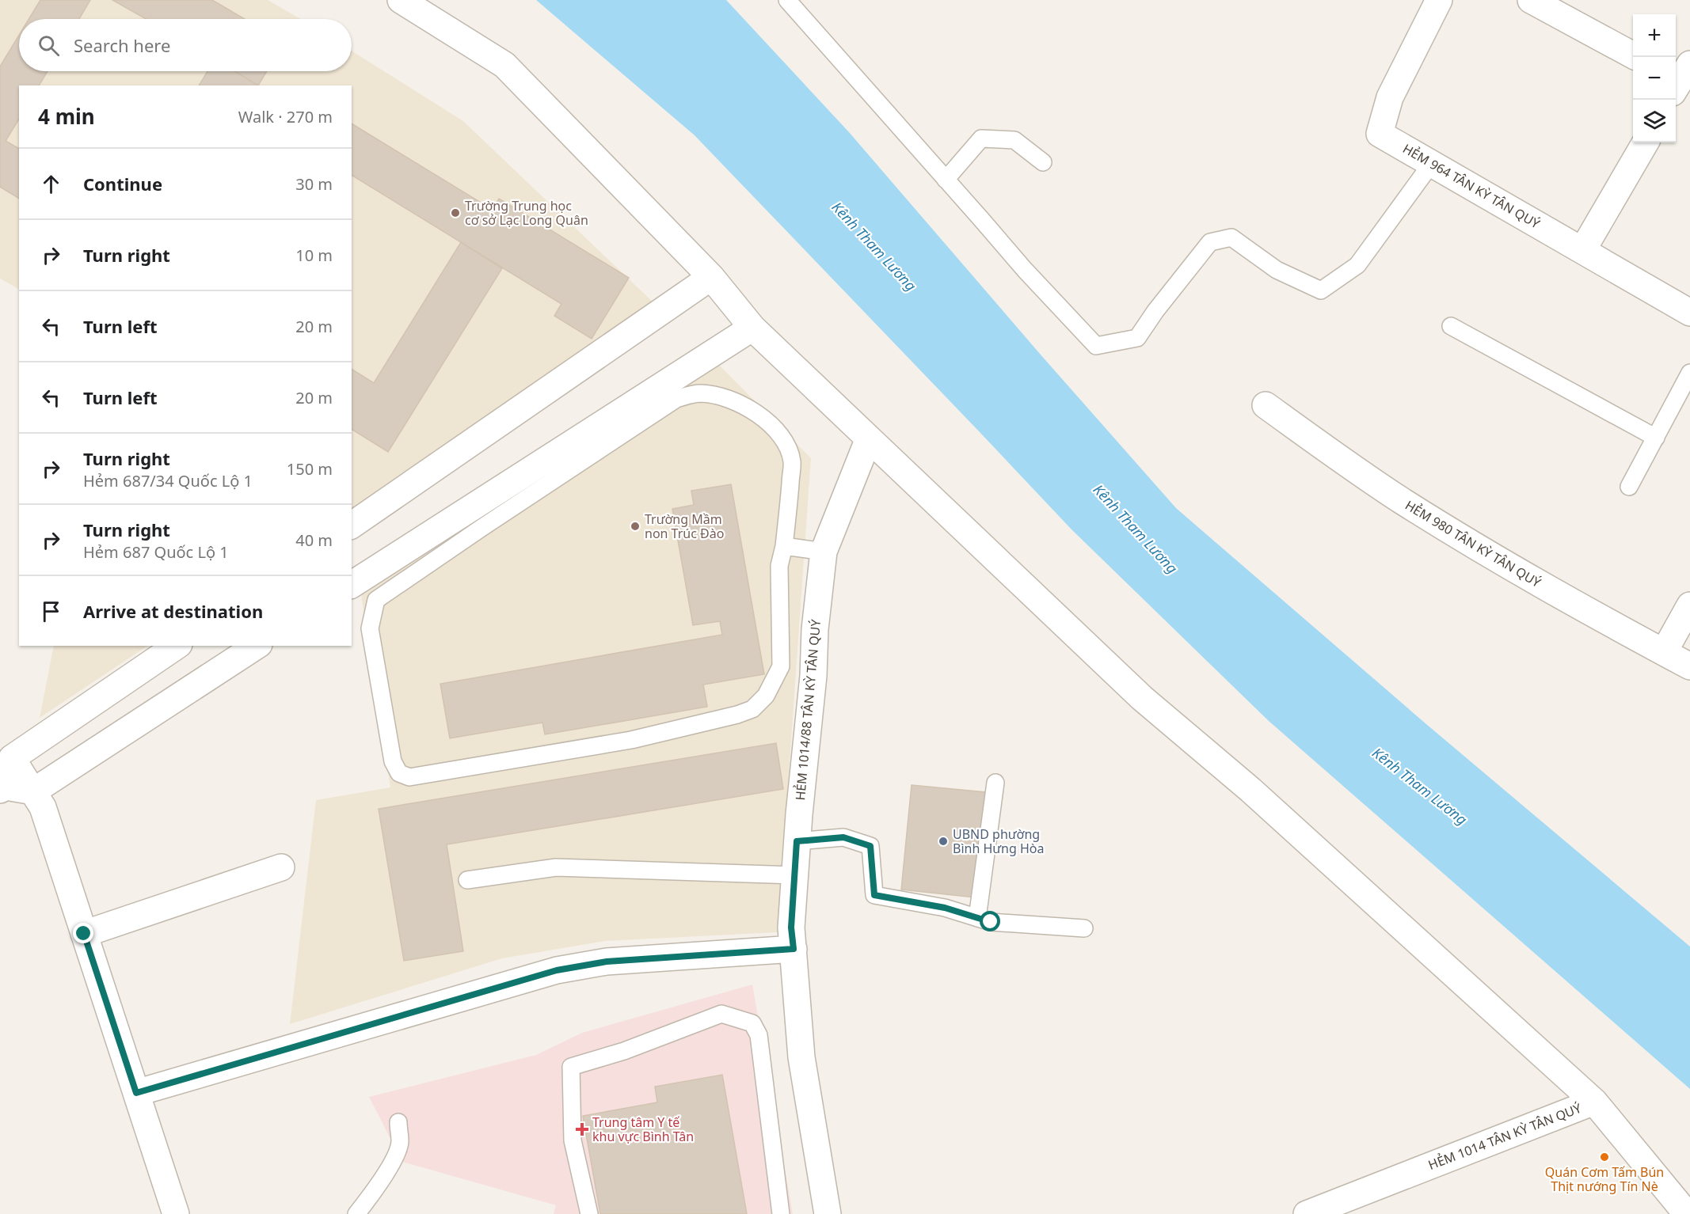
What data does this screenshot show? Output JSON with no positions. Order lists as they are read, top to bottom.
{
  "streets": {
    "street": [
      "HẺM 964 TÂN KỲ TÂN QUÝ",
      "HẺM 980 TÂN KỲ TÂN QUÝ",
      "HẺM 1014/88 TÂN KỲ TÂN QUÝ",
      "HẺM 1014 TÂN KỲ TÂN QUÝ"
    ]
  },
  "water": ["Kênh Tham Lương"],
  "places": {
    "other": [
      "Trường Trung học cơ sở Lạc Long Quân",
      "Trường Mầm non Trúc Đào",
      "UBND phường Bình Hưng Hòa",
      "Quán Cơm Tấm Bún Thịt nướng Tín Nè"
    ],
    "health": ["Trung tâm Y tế khu vực Bình Tân"]
  },
  "page": {
    "map_buttons": ["+", "−"],
    "search": "Search here",
    "heading": ["4 min", "Walk · 270 m"],
    "list": [
      ["Continue", "30 m"],
      ["Turn right", "10 m"],
      ["Turn left", "20 m"],
      ["Turn left", "20 m"],
      ["Turn right", "Hẻm 687/34 Quốc Lộ 1", "150 m"],
      ["Turn right", "Hẻm 687 Quốc Lộ 1", "40 m"],
      "Arrive at destination"
    ]
  }
}
